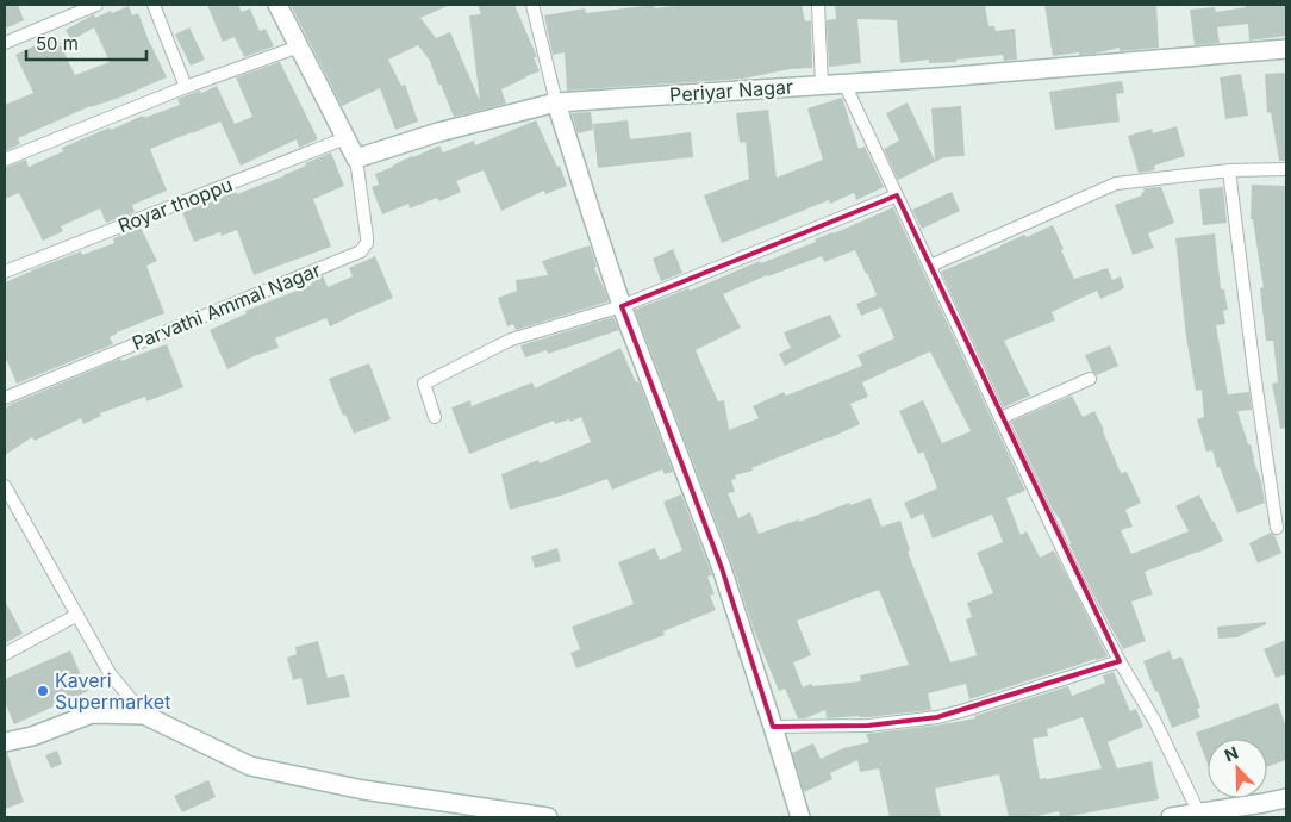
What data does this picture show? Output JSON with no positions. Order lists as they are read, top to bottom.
{
  "streets": {
    "street": ["Periyar Nagar", "Royar thoppu", "Parvathi Ammal Nagar"]
  },
  "crossings": [
    ["Periyar Nagar", "Parvathi Ammal Nagar"]
  ],
  "places": ["Kaveri Supermarket"],
  "scale_bar": "50 m",
  "north": "top left"
}
